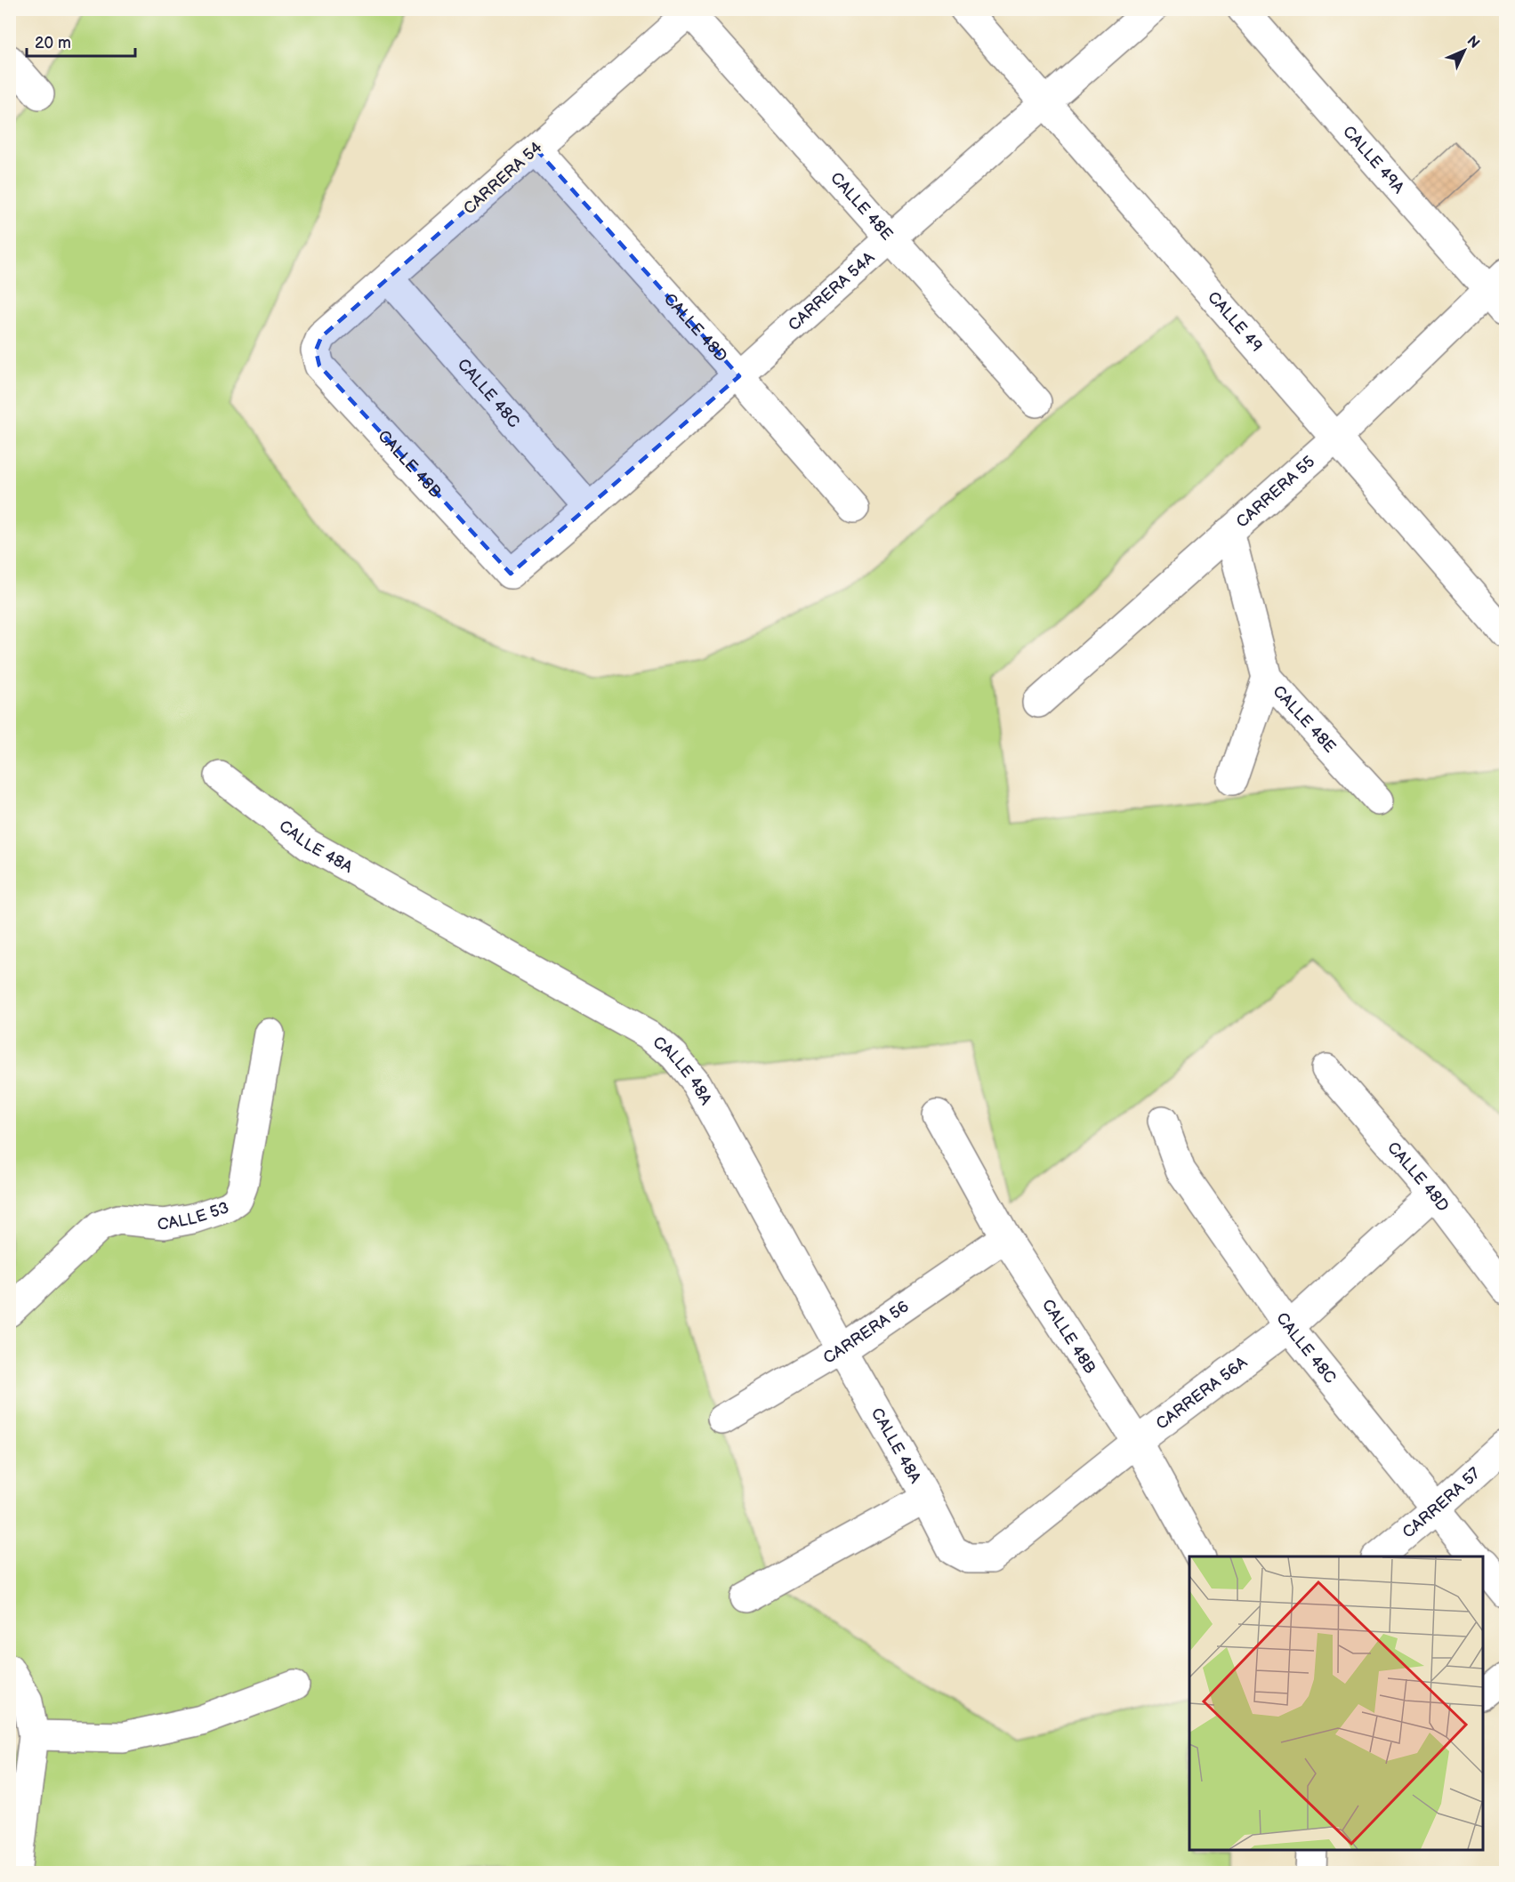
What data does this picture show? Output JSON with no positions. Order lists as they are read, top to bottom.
{
  "streets": {
    "street": [
      "CALLE 49A",
      "CARRERA 54",
      "CALLE 48E",
      "CARRERA 54A",
      "CALLE 49",
      "CALLE 48D",
      "CALLE 48C",
      "CALLE 48B",
      "CARRERA 55",
      "CALLE 48A",
      "CALLE 53",
      "CARRERA 56",
      "CARRERA 56A",
      "CARRERA 57"
    ]
  },
  "crossings": [
    ["CALLE 49A", "CARRERA 55"],
    ["CARRERA 54", "CALLE 48E"],
    ["CARRERA 54", "CALLE 48D"],
    ["CARRERA 54", "CALLE 48C"],
    ["CARRERA 54", "CALLE 48B"],
    ["CALLE 48E", "CARRERA 54A"],
    ["CALLE 48E", "CARRERA 55"],
    ["CARRERA 54A", "CALLE 49"],
    ["CARRERA 54A", "CALLE 48D"],
    ["CARRERA 54A", "CALLE 48C"],
    ["CARRERA 54A", "CALLE 48B"],
    ["CALLE 49", "CARRERA 55"],
    ["CALLE 48D", "CARRERA 56A"],
    ["CALLE 48C", "CARRERA 56A"],
    ["CALLE 48C", "CARRERA 57"],
    ["CALLE 48B", "CARRERA 56"],
    ["CALLE 48B", "CARRERA 56A"],
    ["CALLE 48A", "CARRERA 56"],
    ["CALLE 48A", "CARRERA 56A"]
  ],
  "scale_bar": "20 m",
  "north": "top right"
}
